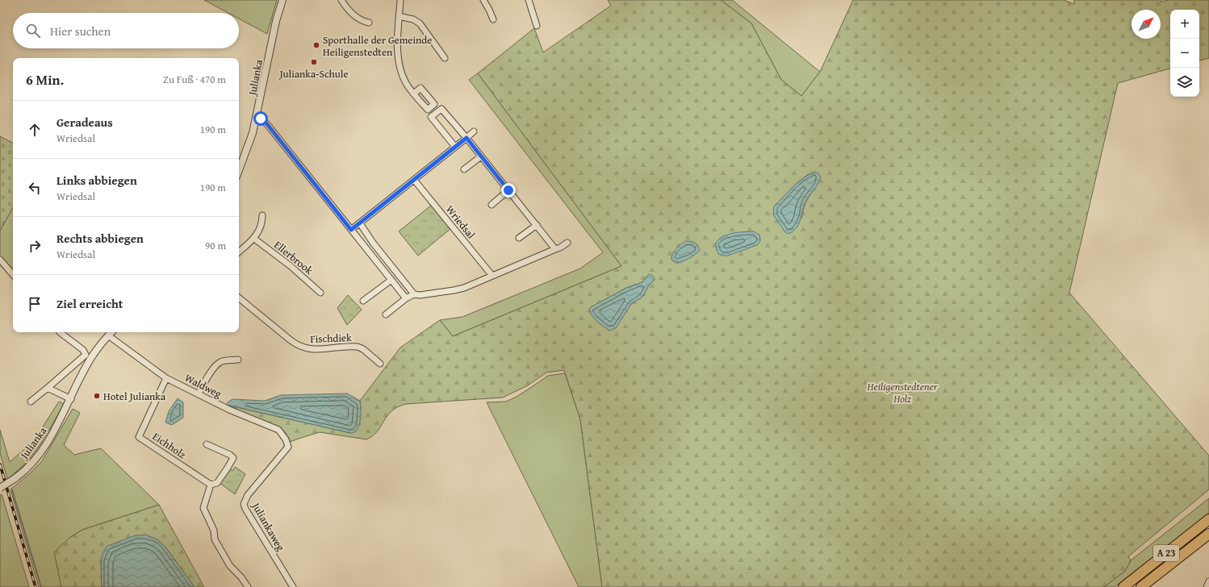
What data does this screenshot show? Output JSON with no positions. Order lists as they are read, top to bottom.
{
  "streets": {
    "highway": ["A 23"],
    "street": [
      "Julianka",
      "Wriedsal",
      "Ellerbrook",
      "Fischdiek",
      "Waldweg",
      "Eichholz",
      "Juliankaweg"
    ]
  },
  "crossings": [
    ["Julianka", "Waldweg"],
    ["Waldweg", "Eichholz"],
    ["Waldweg", "Juliankaweg"]
  ],
  "parks": ["Heiligenstedtener Holz"],
  "places": ["Sporthalle der Gemeinde Heiligenstedten", "Julianka-Schule", "Hotel Julianka"],
  "north": "top right",
  "page": {
    "map_buttons": ["+", "−"],
    "search": "Hier suchen",
    "heading": ["6 Min.", "Zu Fuß · 470 m"],
    "list": [
      ["Geradeaus", "Wriedsal", "190 m"],
      ["Links abbiegen", "Wriedsal", "190 m"],
      ["Rechts abbiegen", "Wriedsal", "90 m"],
      "Ziel erreicht"
    ]
  }
}
